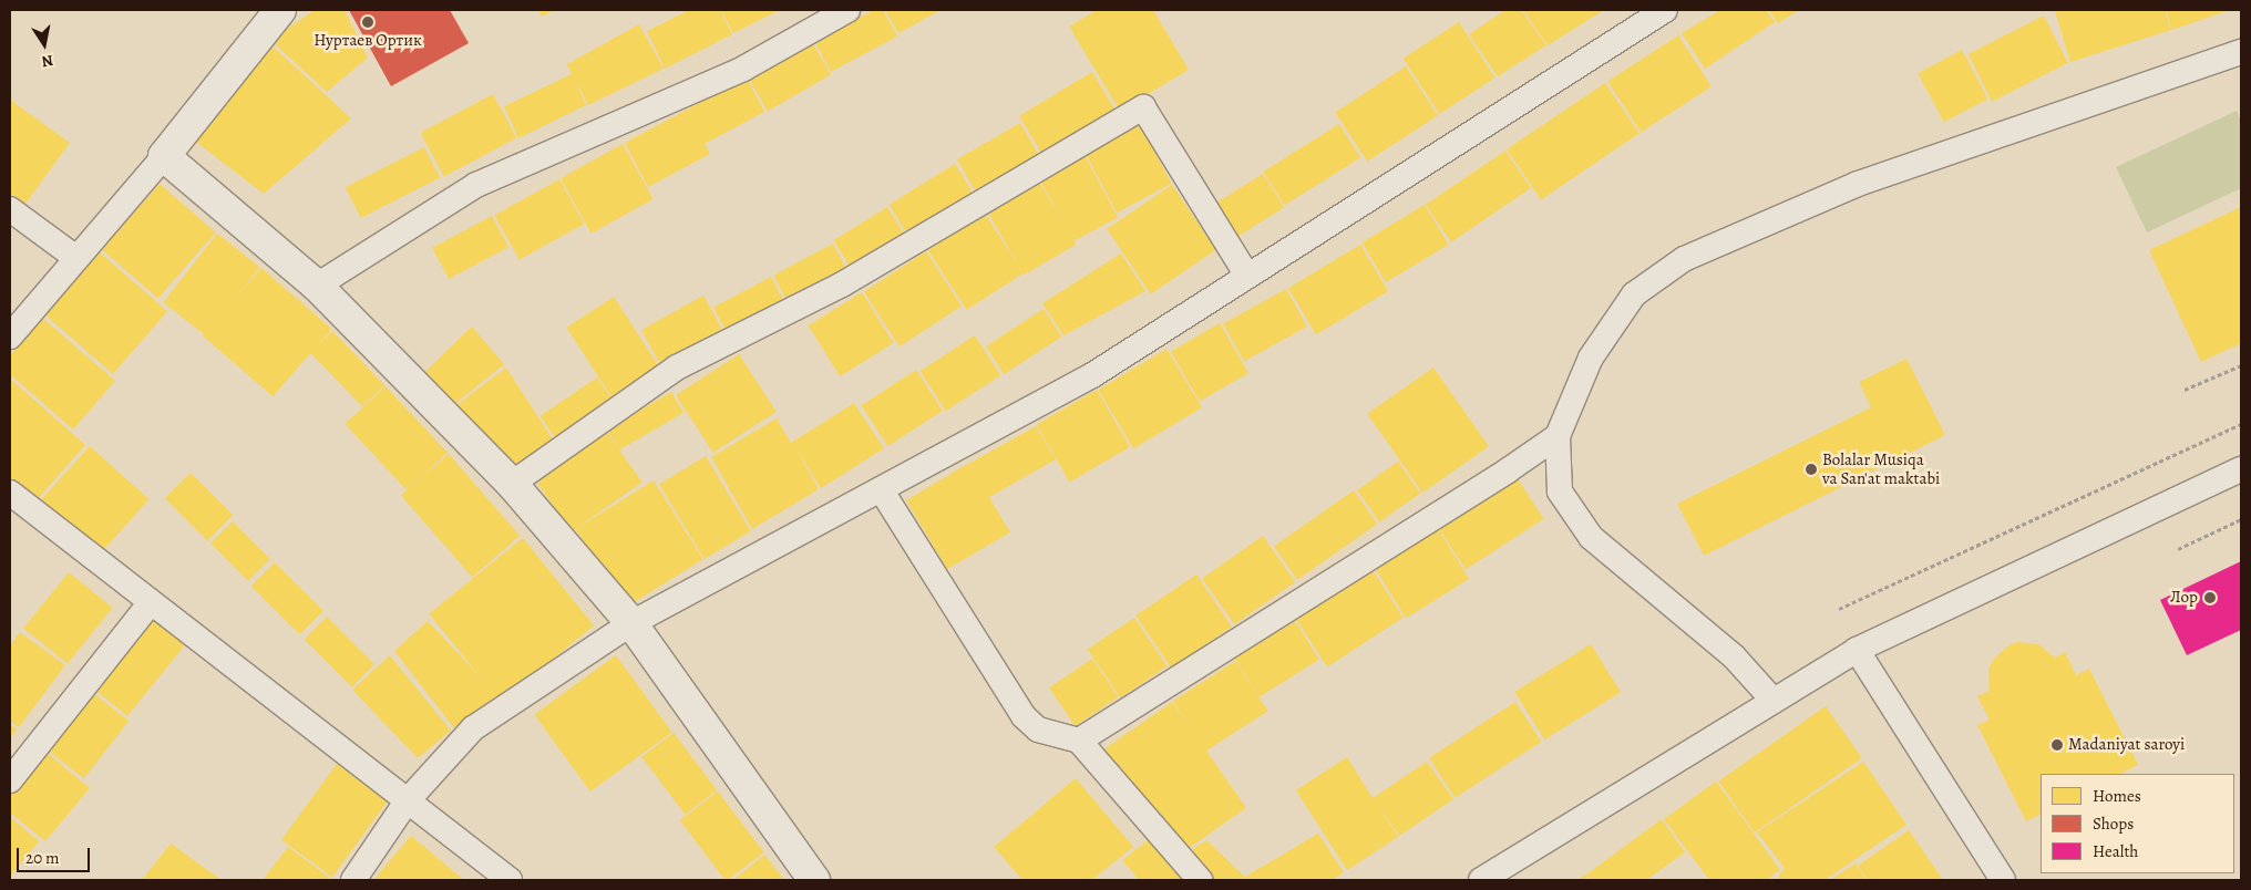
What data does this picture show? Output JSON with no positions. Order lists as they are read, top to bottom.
{
  "places": [
    "Нуртаев Ортик",
    "Bolalar Musiqa va San'at maktabi",
    "Лор",
    "Madaniyat saroyi"
  ],
  "legend": ["Homes", "Shops", "Health"],
  "scale_bar": "20 m",
  "north": "bottom"
}
